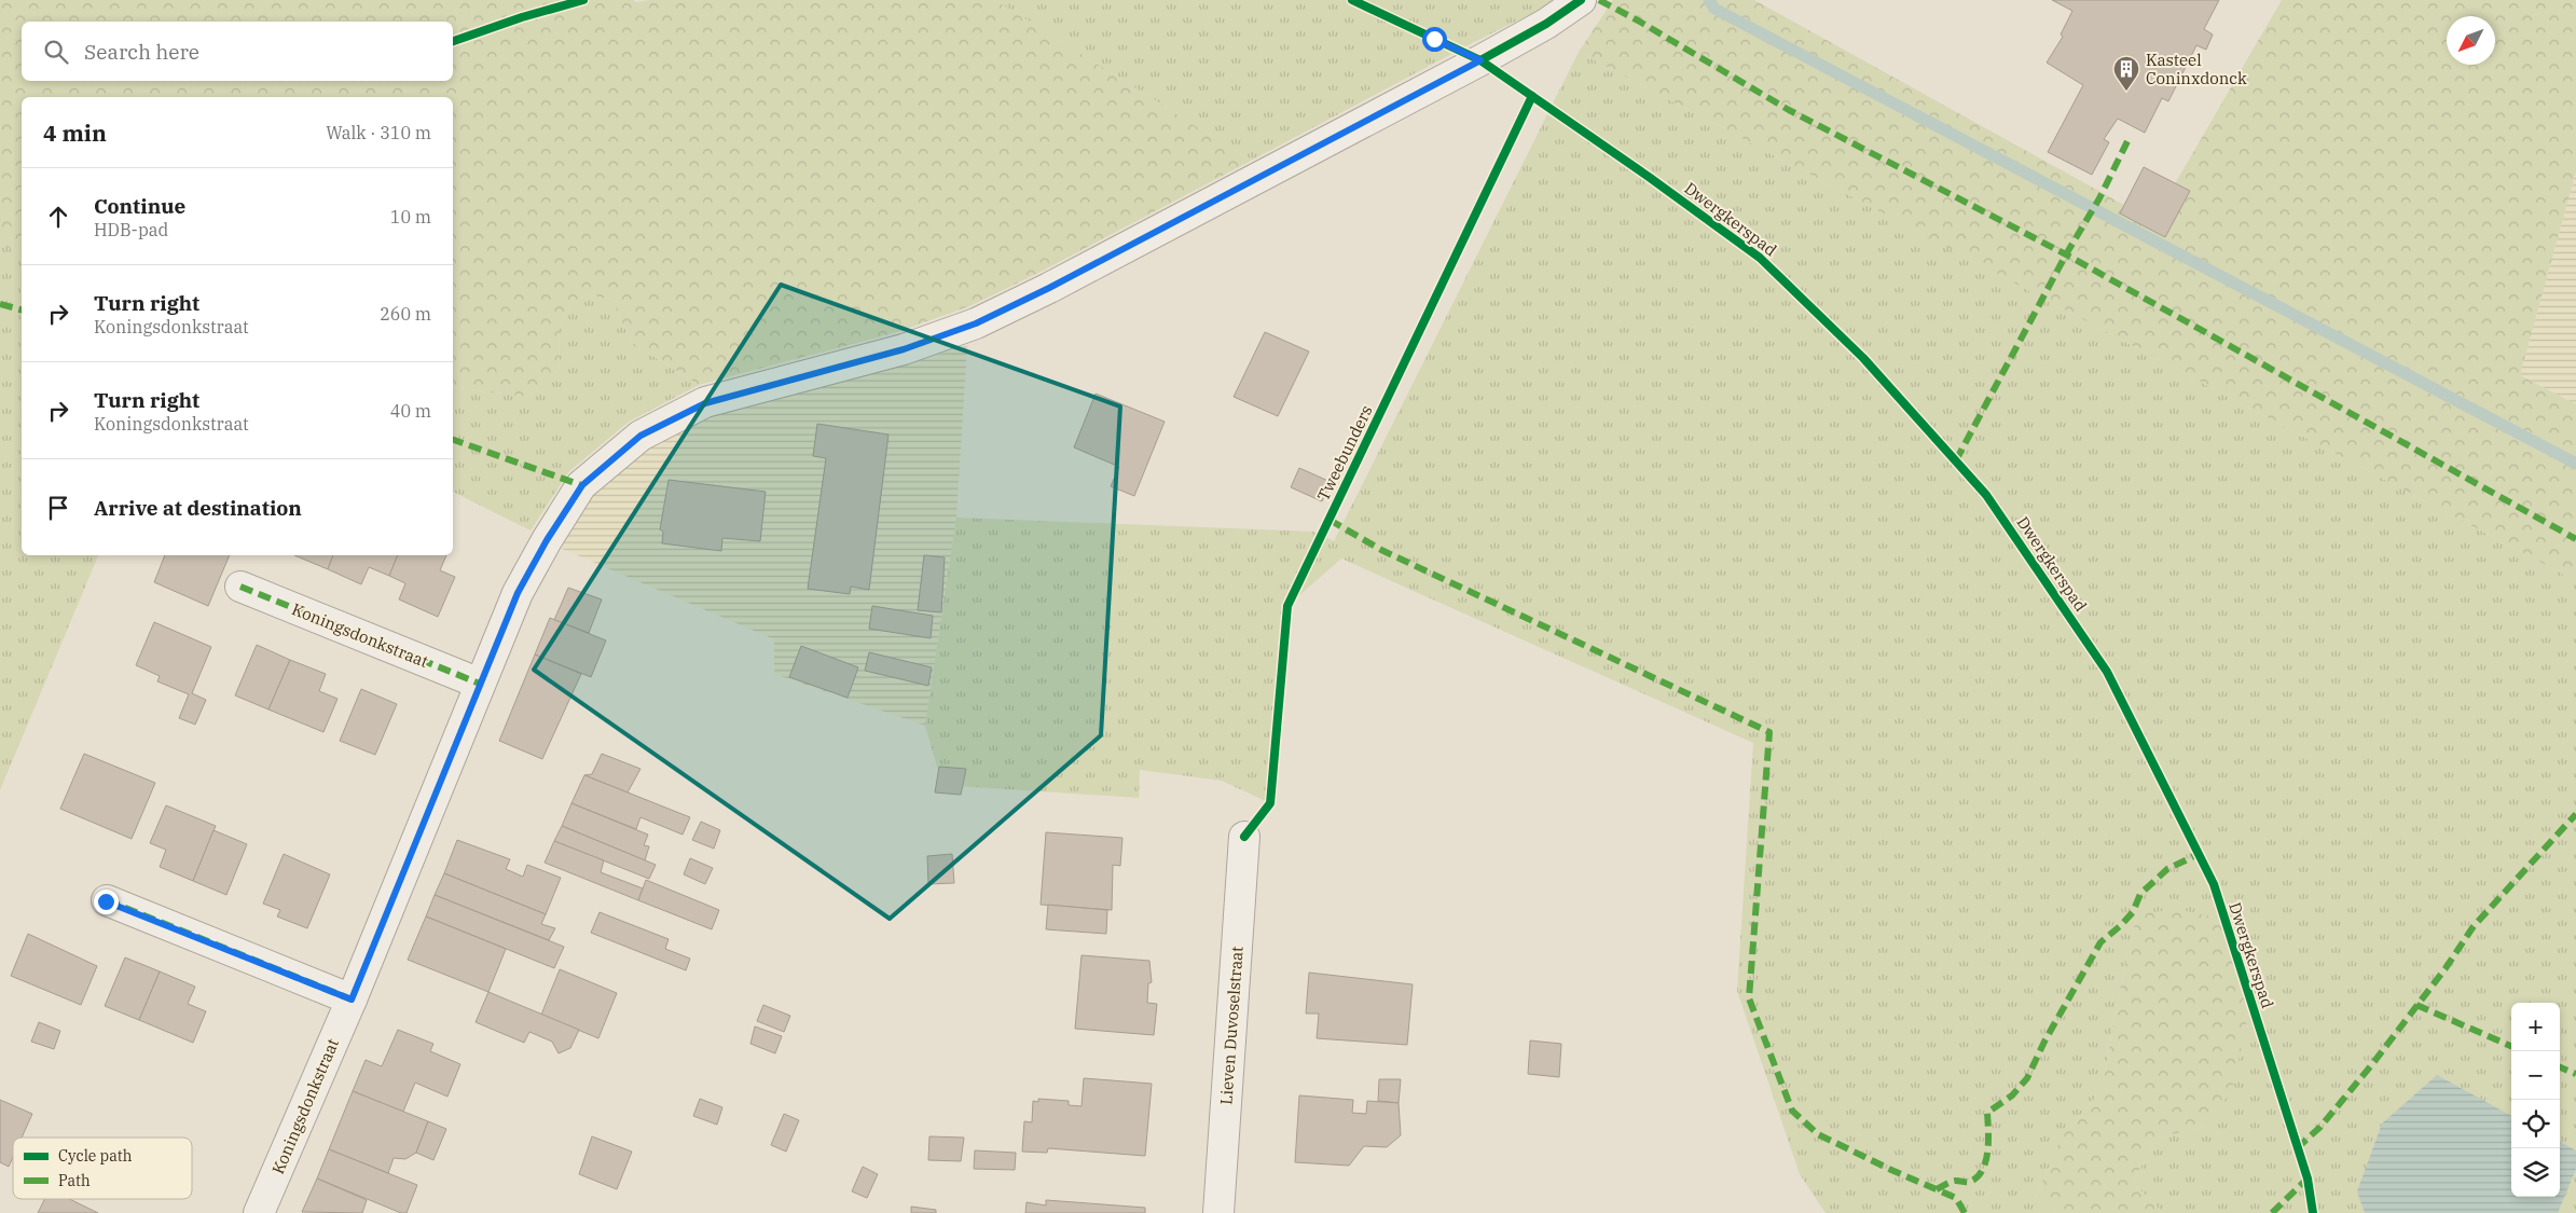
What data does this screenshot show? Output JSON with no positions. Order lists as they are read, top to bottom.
{
  "streets": {
    "street": ["Koningsdonkstraat", "Lieven Duvoselstraat"],
    "cycle path": ["Dwergkerspad", "Tweebunders"]
  },
  "places": {
    "building": ["Kasteel Coninxdonck"]
  },
  "legend": ["Cycle path", "Path"],
  "north": "bottom left",
  "page": {
    "search": "Search here",
    "heading": ["4 min", "Walk · 310 m"],
    "list": [
      ["Continue", "HDB-pad", "10 m"],
      ["Turn right", "Koningsdonkstraat", "260 m"],
      ["Turn right", "Koningsdonkstraat", "40 m"],
      "Arrive at destination"
    ],
    "map_buttons": ["+", "−"]
  }
}
